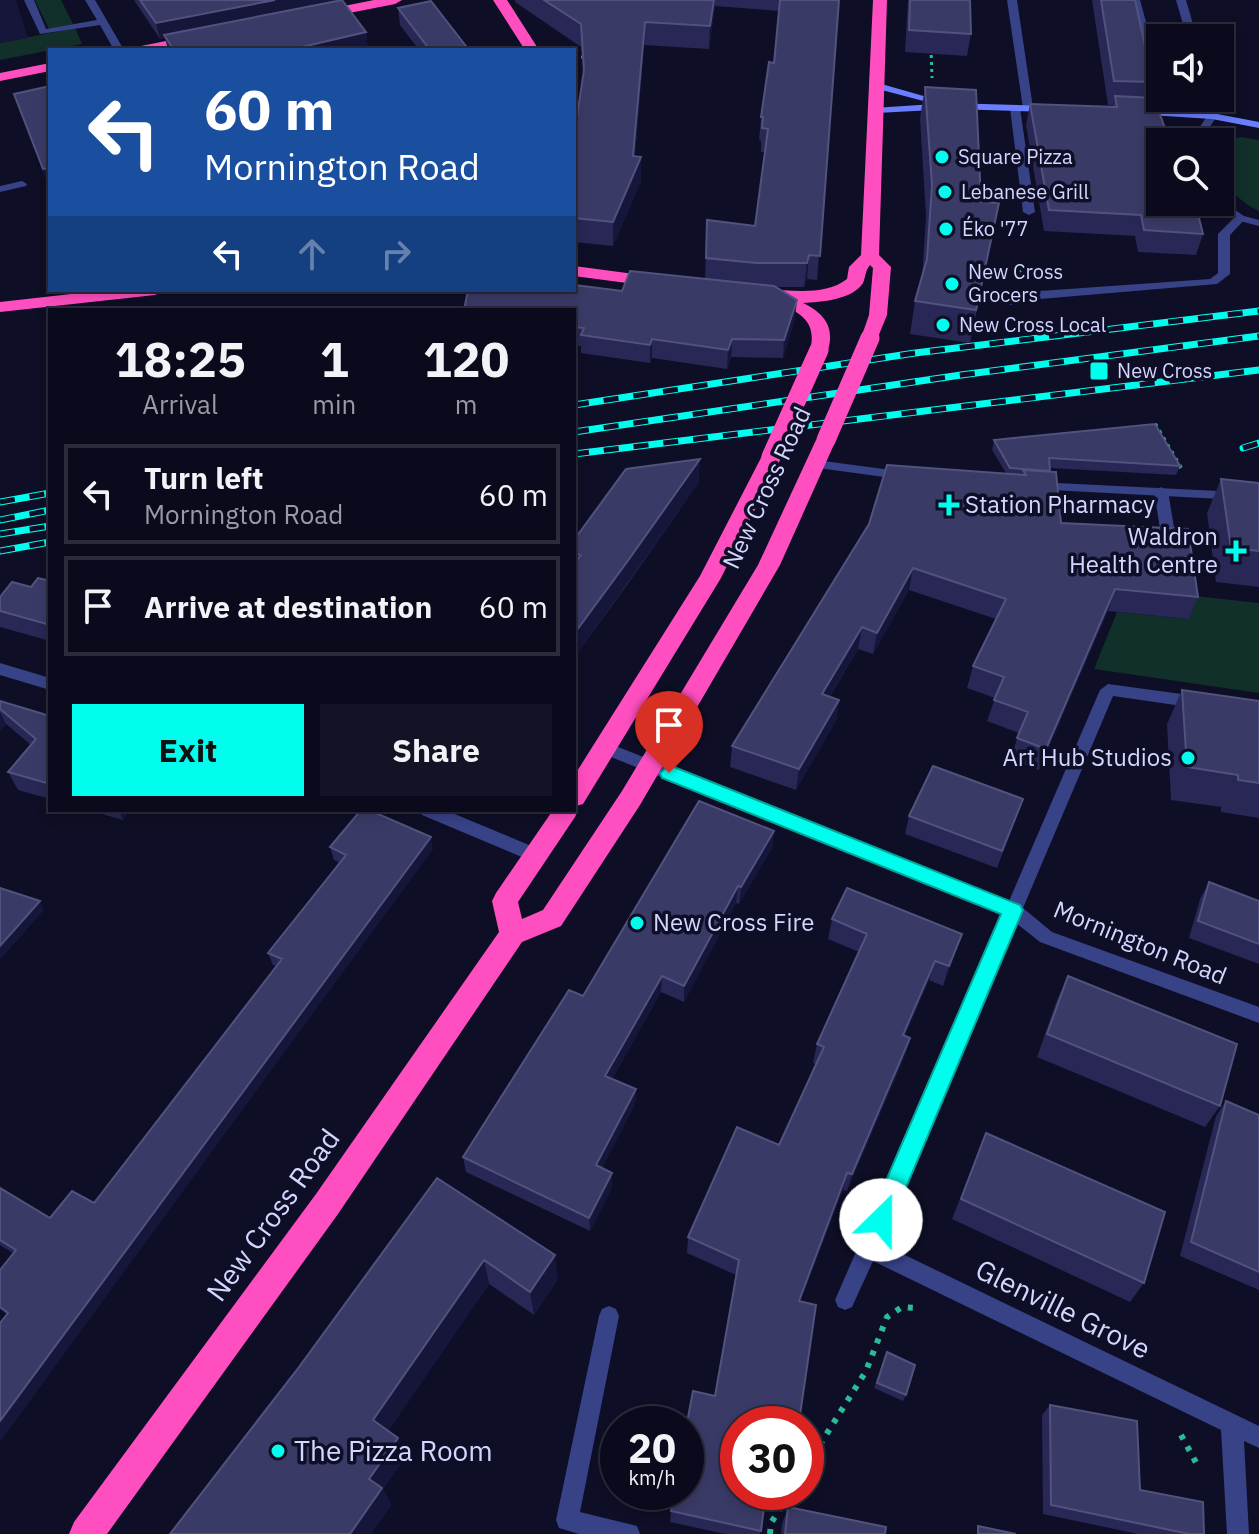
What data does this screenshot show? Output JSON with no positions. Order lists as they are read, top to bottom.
{
  "streets": {
    "highway": ["New Cross Road"],
    "street": ["Mornington Road", "Glenville Grove"]
  },
  "crossings": [
    ["New Cross Road", "Mornington Road"]
  ],
  "places": {
    "other": [
      "Square Pizza",
      "Lebanese Grill",
      "Éko '77",
      "New Cross Grocers",
      "New Cross Local",
      "Art Hub Studios",
      "New Cross Fire",
      "The Pizza Room"
    ],
    "transit": ["New Cross"],
    "health": ["Station Pharmacy", "Waldron Health Centre"]
  },
  "page": {
    "turn": ["60 m", "Mornington Road"],
    "eta": [
      "18:25",
      "Arrival",
      "1",
      "min",
      "120",
      "m"
    ],
    "list": [
      {
        "name": "Turn left",
        "note": "Mornington Road",
        "value": "60 m"
      },
      {
        "name": "Arrive at destination",
        "value": "60 m"
      }
    ],
    "buttons": ["Exit", "Share"],
    "speed": "20 km/h",
    "limit": "30"
  }
}
